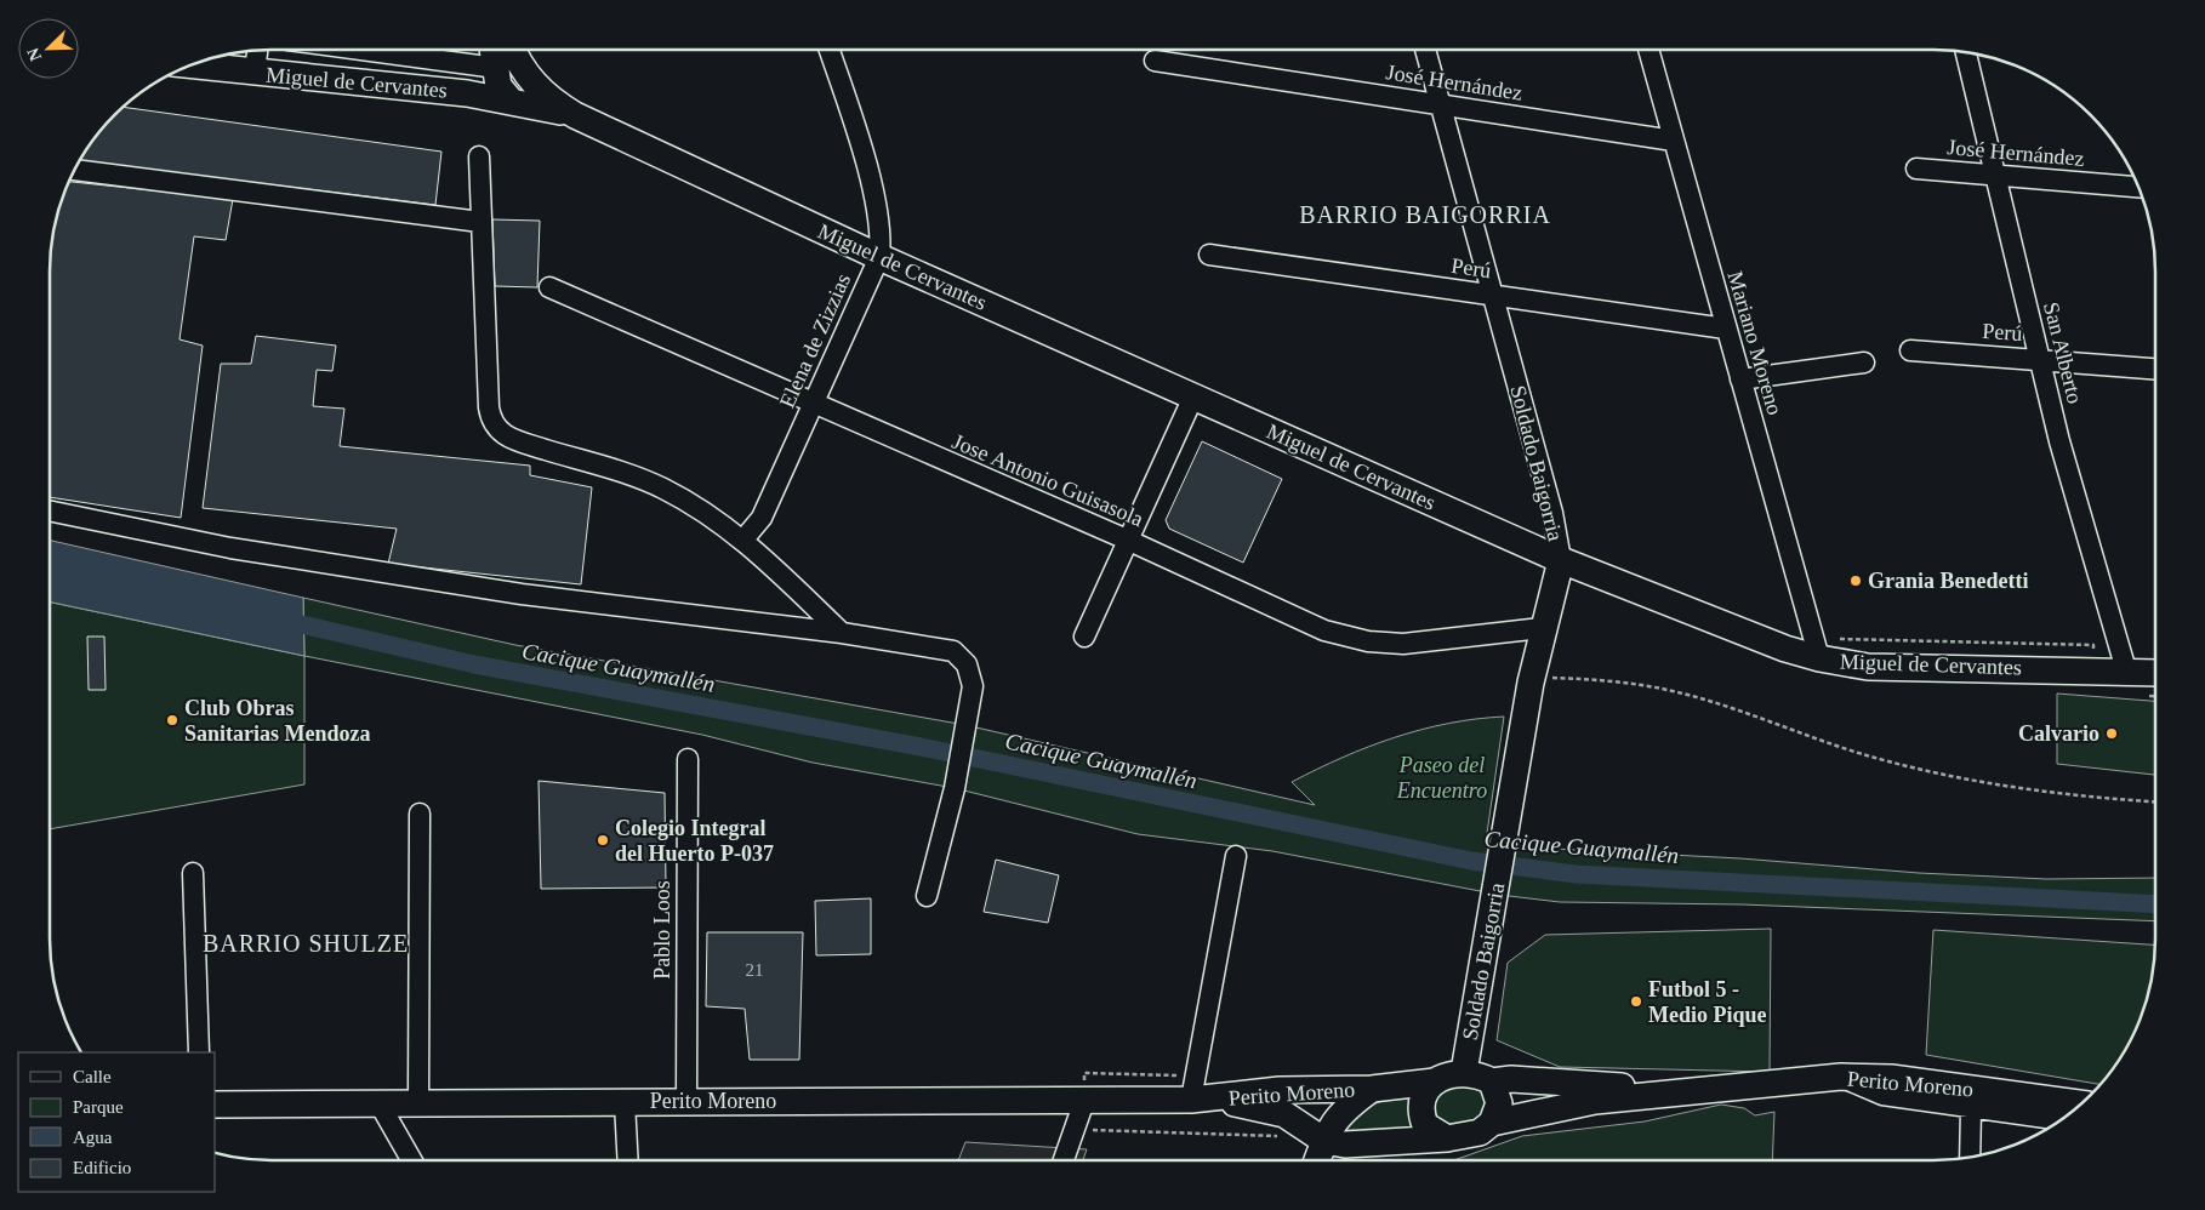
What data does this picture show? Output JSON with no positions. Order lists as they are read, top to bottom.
{
  "streets": {
    "main road": ["Miguel de Cervantes", "Soldado Baigorria", "Perito Moreno"],
    "street": [
      "José Hernández",
      "Perú",
      "Elena de Zizzias",
      "Mariano Moreno",
      "San Alberto",
      "Jose Antonio Guisasola",
      "Pablo Loos"
    ]
  },
  "crossings": [
    ["Miguel de Cervantes", "Elena de Zizzias"],
    ["Miguel de Cervantes", "Mariano Moreno"],
    ["Miguel de Cervantes", "San Alberto"],
    ["Miguel de Cervantes", "Soldado Baigorria"],
    ["José Hernández", "Mariano Moreno"],
    ["José Hernández", "San Alberto"],
    ["José Hernández", "Soldado Baigorria"],
    ["Perú", "Mariano Moreno"],
    ["Perú", "San Alberto"],
    ["Perú", "Soldado Baigorria"],
    ["Elena de Zizzias", "Jose Antonio Guisasola"],
    ["Soldado Baigorria", "Jose Antonio Guisasola"],
    ["Soldado Baigorria", "Perito Moreno"],
    ["Pablo Loos", "Perito Moreno"]
  ],
  "districts": ["BARRIO BAIGORRIA", "BARRIO SHULZE"],
  "water": ["Cacique Guaymallén"],
  "parks": ["Paseo del Encuentro"],
  "places": [
    "Grania Benedetti",
    "Club Obras Sanitarias Mendoza",
    "Calvario",
    "Colegio Integral del Huerto P-037",
    "Futbol 5 - Medio Pique"
  ],
  "house_numbers": ["21"],
  "legend": [
    "Calle",
    "Parque",
    "Agua",
    "Edificio"
  ],
  "north": "bottom left"
}
